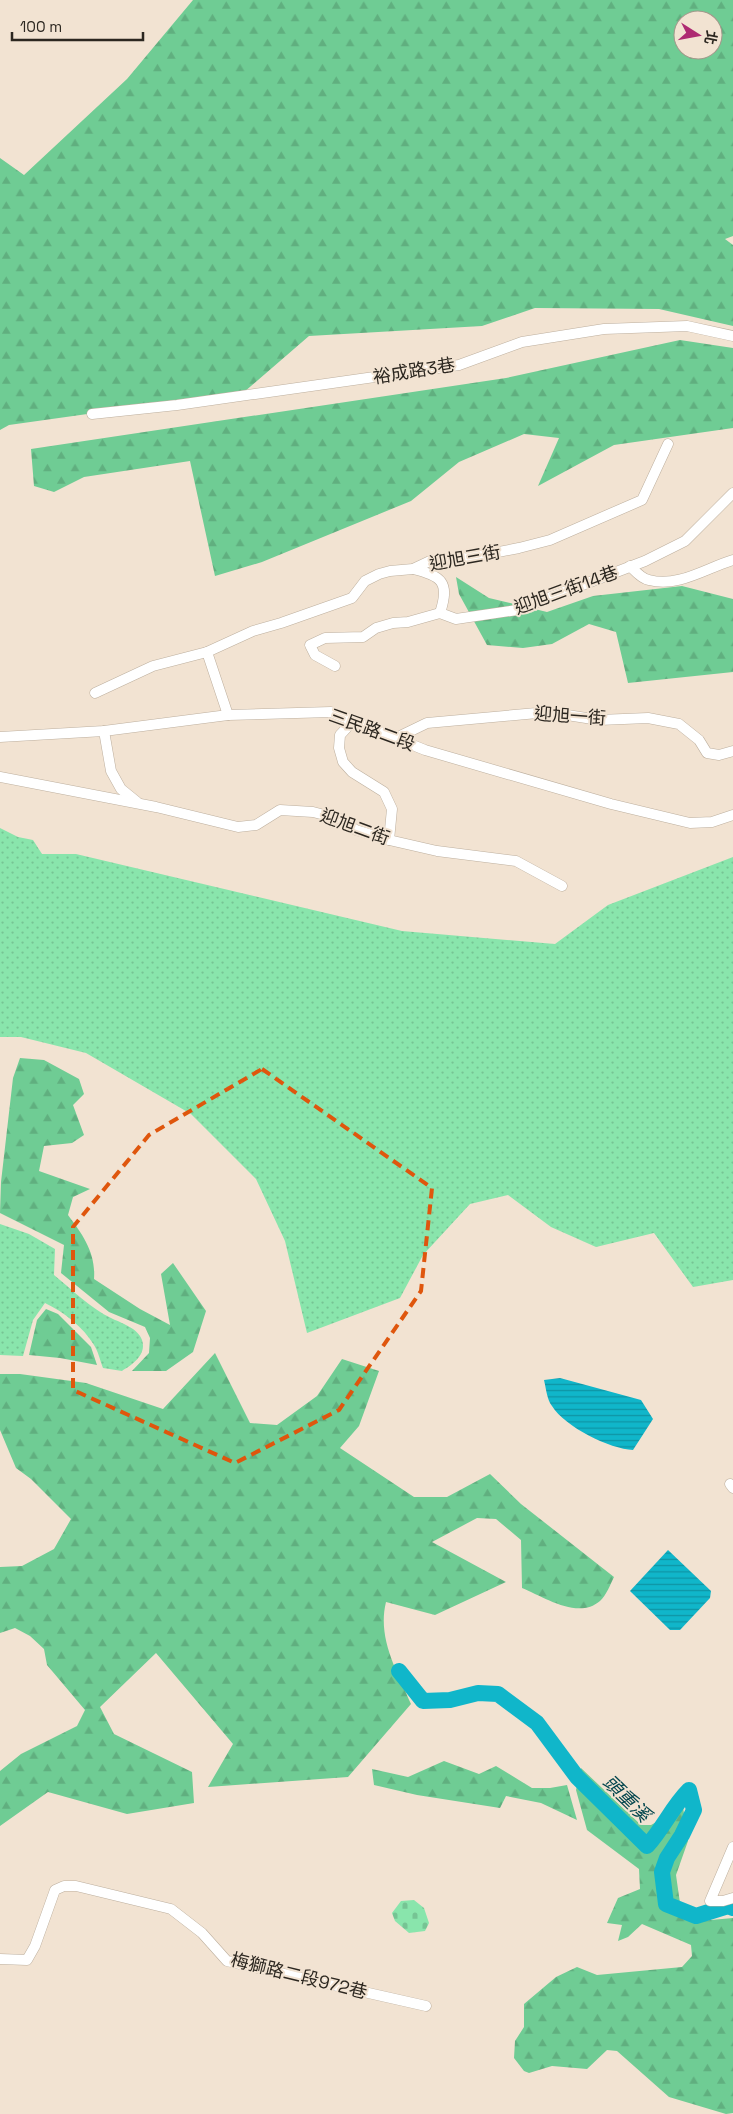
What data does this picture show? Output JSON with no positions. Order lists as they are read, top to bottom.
{
  "streets": {
    "street": [
      "裕成路3巷",
      "迎旭三街",
      "迎旭三街14巷",
      "迎旭一街",
      "三民路二段",
      "迎旭二街",
      "梅獅路二段972巷"
    ]
  },
  "crossings": [
    ["迎旭一街", "三民路二段"]
  ],
  "water": ["頭重溪"],
  "scale_bar": "100 m",
  "north": "right"
}
